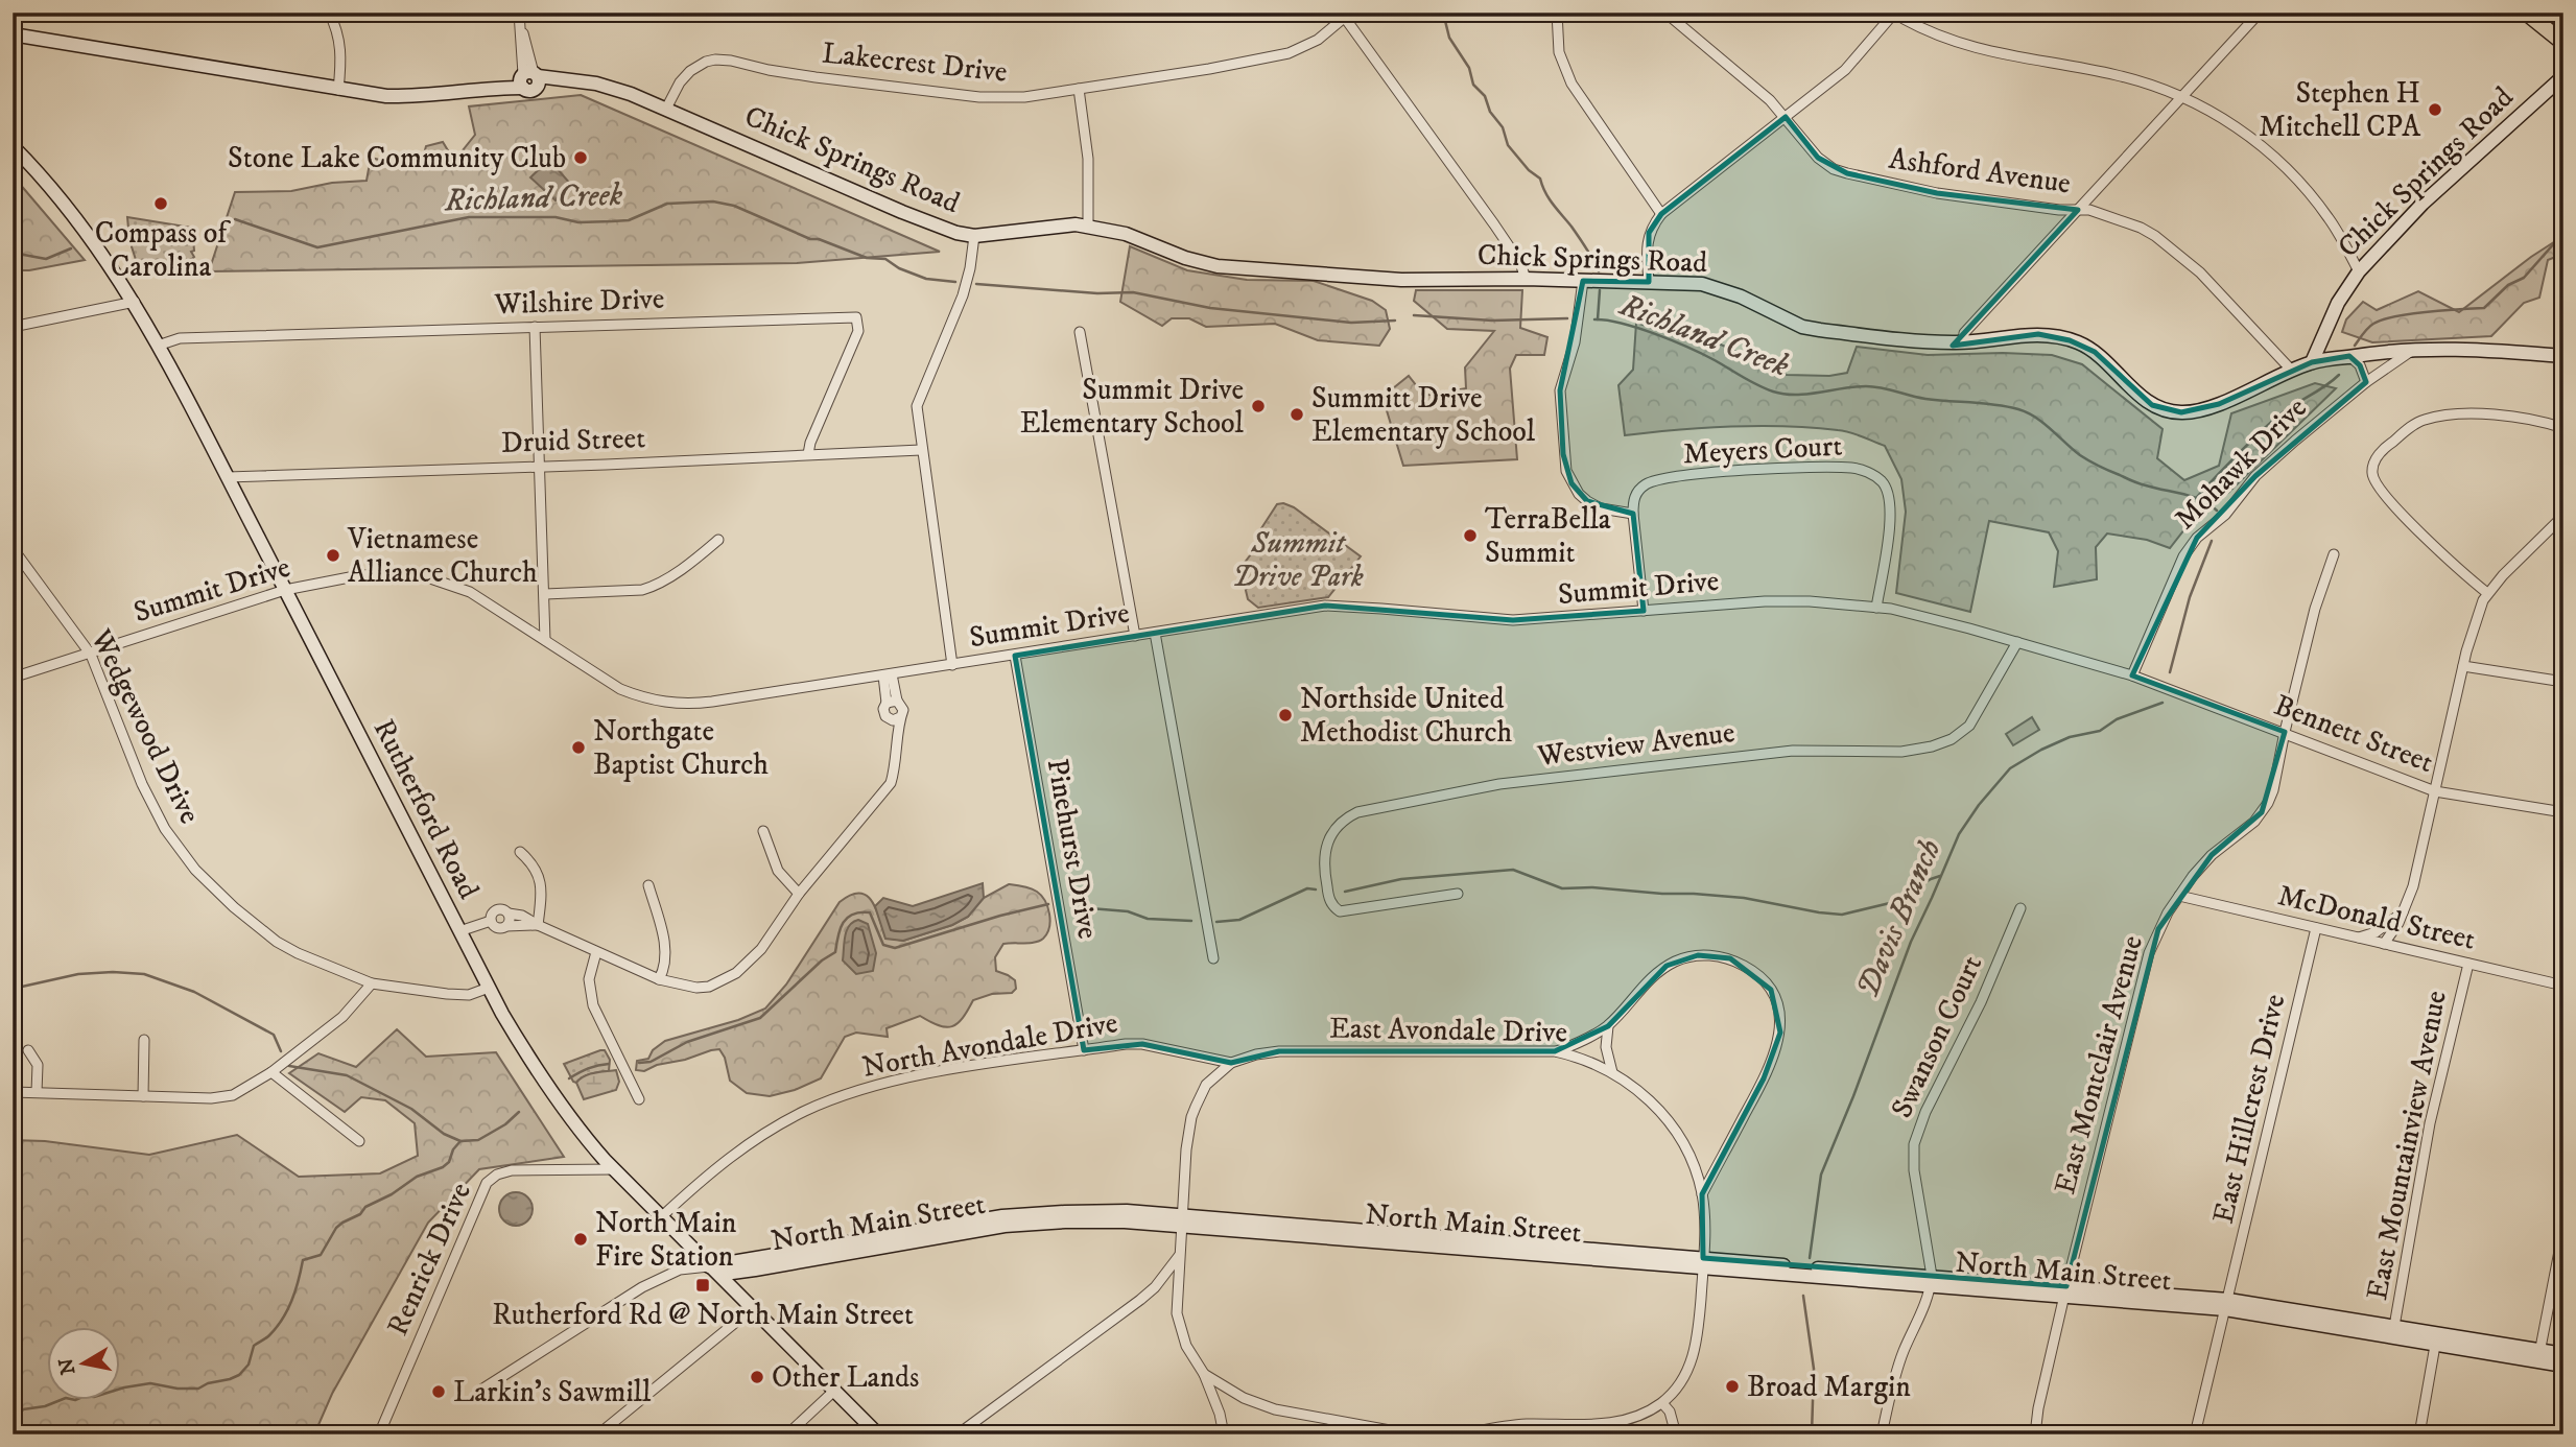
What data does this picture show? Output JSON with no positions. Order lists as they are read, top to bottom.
{
  "streets": {
    "street": [
      "Lakecrest Drive",
      "Chick Springs Road",
      "Ashford Avenue",
      "Wilshire Drive",
      "Druid Street",
      "Meyers Court",
      "Mohawk Drive",
      "Summit Drive",
      "Wedgewood Drive",
      "Bennett Street",
      "Westview Avenue",
      "Rutherford Road",
      "Pinehurst Drive",
      "McDonald Street",
      "East Avondale Drive",
      "Swanson Court",
      "North Avondale Drive",
      "East Montclair Avenue",
      "East Hillcrest Drive",
      "East Mountainview Avenue",
      "North Main Street",
      "Renrick Drive"
    ]
  },
  "crossings": [
    ["Lakecrest Drive", "Chick Springs Road"],
    ["Chick Springs Road", "Ashford Avenue"],
    ["Chick Springs Road", "Mohawk Drive"],
    ["Wilshire Drive", "Druid Street"],
    ["Wilshire Drive", "Rutherford Road"],
    ["Druid Street", "Rutherford Road"],
    ["Meyers Court", "Summit Drive"],
    ["Mohawk Drive", "Summit Drive"],
    ["Mohawk Drive", "Bennett Street"],
    ["Summit Drive", "Wedgewood Drive"],
    ["Summit Drive", "Bennett Street"],
    ["Summit Drive", "Westview Avenue"],
    ["Summit Drive", "Rutherford Road"],
    ["Summit Drive", "Pinehurst Drive"],
    ["Wedgewood Drive", "Rutherford Road"],
    ["Bennett Street", "East Montclair Avenue"],
    ["Rutherford Road", "North Avondale Drive"],
    ["Rutherford Road", "North Main Street"],
    ["Rutherford Road", "Renrick Drive"],
    ["Pinehurst Drive", "North Avondale Drive"],
    ["McDonald Street", "East Montclair Avenue"],
    ["McDonald Street", "East Hillcrest Drive"],
    ["McDonald Street", "East Mountainview Avenue"],
    ["East Avondale Drive", "North Avondale Drive"],
    ["East Avondale Drive", "North Main Street"],
    ["Swanson Court", "North Main Street"],
    ["East Montclair Avenue", "North Main Street"],
    ["East Hillcrest Drive", "North Main Street"],
    ["East Mountainview Avenue", "North Main Street"]
  ],
  "water": ["Richland Creek", "Davis Branch"],
  "parks": ["Summit Drive Park"],
  "places": {
    "other": [
      "Stephen H Mitchell CPA",
      "Stone Lake Community Club",
      "Compass of Carolina",
      "Summit Drive Elementary School",
      "Summitt Drive Elementary School",
      "TerraBella Summit",
      "Vietnamese Alliance Church",
      "Northside United Methodist Church",
      "Northgate Baptist Church",
      "North Main Fire Station",
      "Other Lands",
      "Broad Margin",
      "Larkin's Sawmill"
    ],
    "transit": ["Rutherford Rd @ North Main Street"]
  },
  "north": "left"
}
